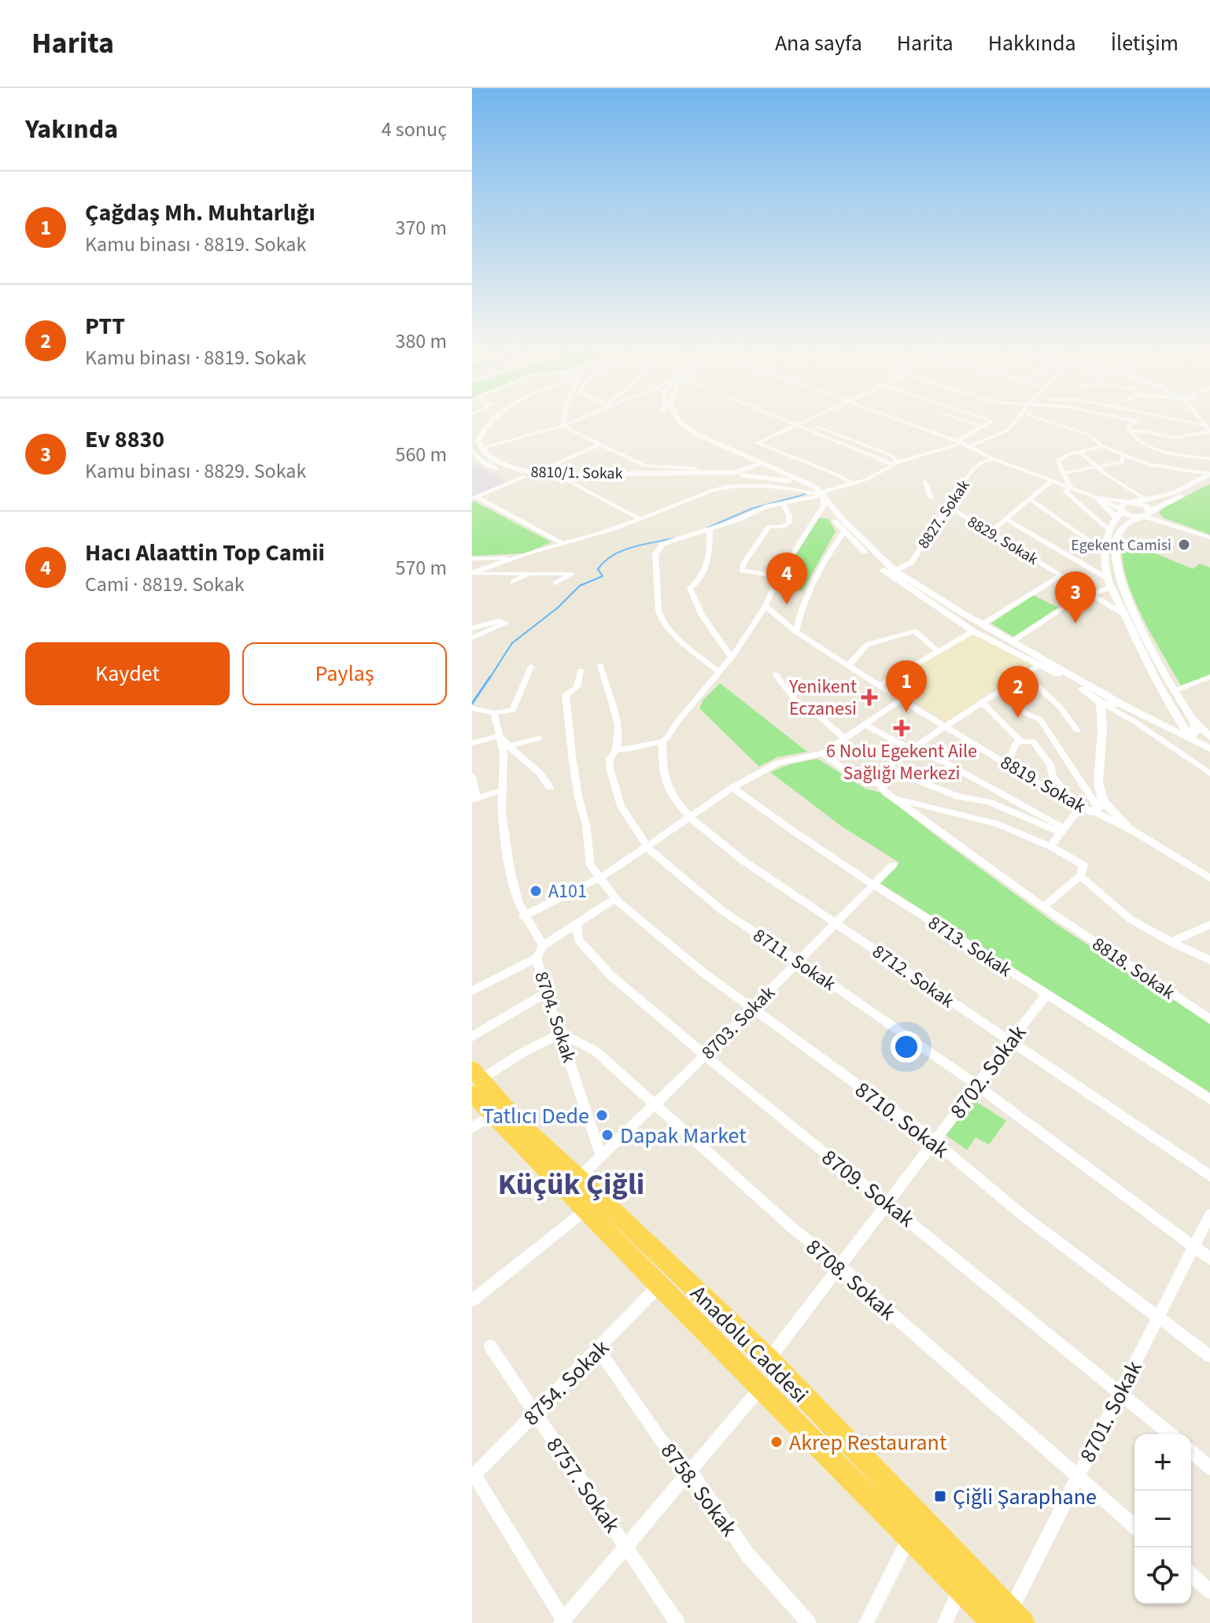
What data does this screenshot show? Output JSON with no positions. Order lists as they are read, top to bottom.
{
  "streets": {
    "highway": ["Anadolu Caddesi"],
    "street": [
      "8810/1. Sokak",
      "8827. Sokak",
      "8829. Sokak",
      "8819. Sokak",
      "8713. Sokak",
      "8711. Sokak",
      "8818. Sokak",
      "8712. Sokak",
      "8704. Sokak",
      "8703. Sokak",
      "8702. Sokak",
      "8710. Sokak",
      "8709. Sokak",
      "8708. Sokak",
      "8754. Sokak",
      "8701. Sokak",
      "8757. Sokak",
      "8758. Sokak"
    ]
  },
  "crossings": [
    ["8827. Sokak", "8829. Sokak"],
    ["8713. Sokak", "8703. Sokak"],
    ["8713. Sokak", "8702. Sokak"],
    ["8711. Sokak", "8703. Sokak"],
    ["8711. Sokak", "8702. Sokak"],
    ["8711. Sokak", "8701. Sokak"],
    ["8712. Sokak", "8703. Sokak"],
    ["8712. Sokak", "8702. Sokak"],
    ["8704. Sokak", "8703. Sokak"],
    ["8704. Sokak", "8708. Sokak"],
    ["8703. Sokak", "8710. Sokak"],
    ["8703. Sokak", "8709. Sokak"],
    ["8703. Sokak", "8708. Sokak"],
    ["8703. Sokak", "Anadolu Caddesi"],
    ["8702. Sokak", "8710. Sokak"],
    ["8702. Sokak", "8709. Sokak"],
    ["8702. Sokak", "8708. Sokak"],
    ["8702. Sokak", "Anadolu Caddesi"],
    ["8710. Sokak", "8701. Sokak"],
    ["8709. Sokak", "8701. Sokak"],
    ["8708. Sokak", "8701. Sokak"],
    ["Anadolu Caddesi", "8754. Sokak"],
    ["Anadolu Caddesi", "8701. Sokak"],
    ["8754. Sokak", "8757. Sokak"],
    ["8754. Sokak", "8758. Sokak"]
  ],
  "districts": ["Küçük Çiğli"],
  "places": {
    "other": [
      "Egekent Camisi",
      "A101",
      "Tatlıcı Dede",
      "Dapak Market",
      "Akrep Restaurant"
    ],
    "health": ["Yenikent Eczanesi", "6 Nolu Egekent Aile Sağlığı Merkezi"],
    "transit": ["Çiğli Şaraphane"]
  },
  "page": {
    "header": "Harita",
    "nav": [
      "Ana sayfa",
      "Harita",
      "Hakkında",
      "İletişim"
    ],
    "heading": ["Yakında", "4 sonuç"],
    "list": [
      {
        "mark": "1",
        "name": "Çağdaş Mh. Muhtarlığı",
        "note": "Kamu binası · 8819. Sokak",
        "value": "370 m"
      },
      {
        "mark": "2",
        "name": "PTT",
        "note": "Kamu binası · 8819. Sokak",
        "value": "380 m"
      },
      {
        "mark": "3",
        "name": "Ev 8830",
        "note": "Kamu binası · 8829. Sokak",
        "value": "560 m"
      },
      {
        "mark": "4",
        "name": "Hacı Alaattin Top Camii",
        "note": "Cami · 8819. Sokak",
        "value": "570 m"
      }
    ],
    "pins": [
      "4",
      "3",
      "1",
      "2"
    ],
    "buttons": ["Kaydet", "Paylaş"],
    "map_buttons": ["+", "−"]
  }
}
